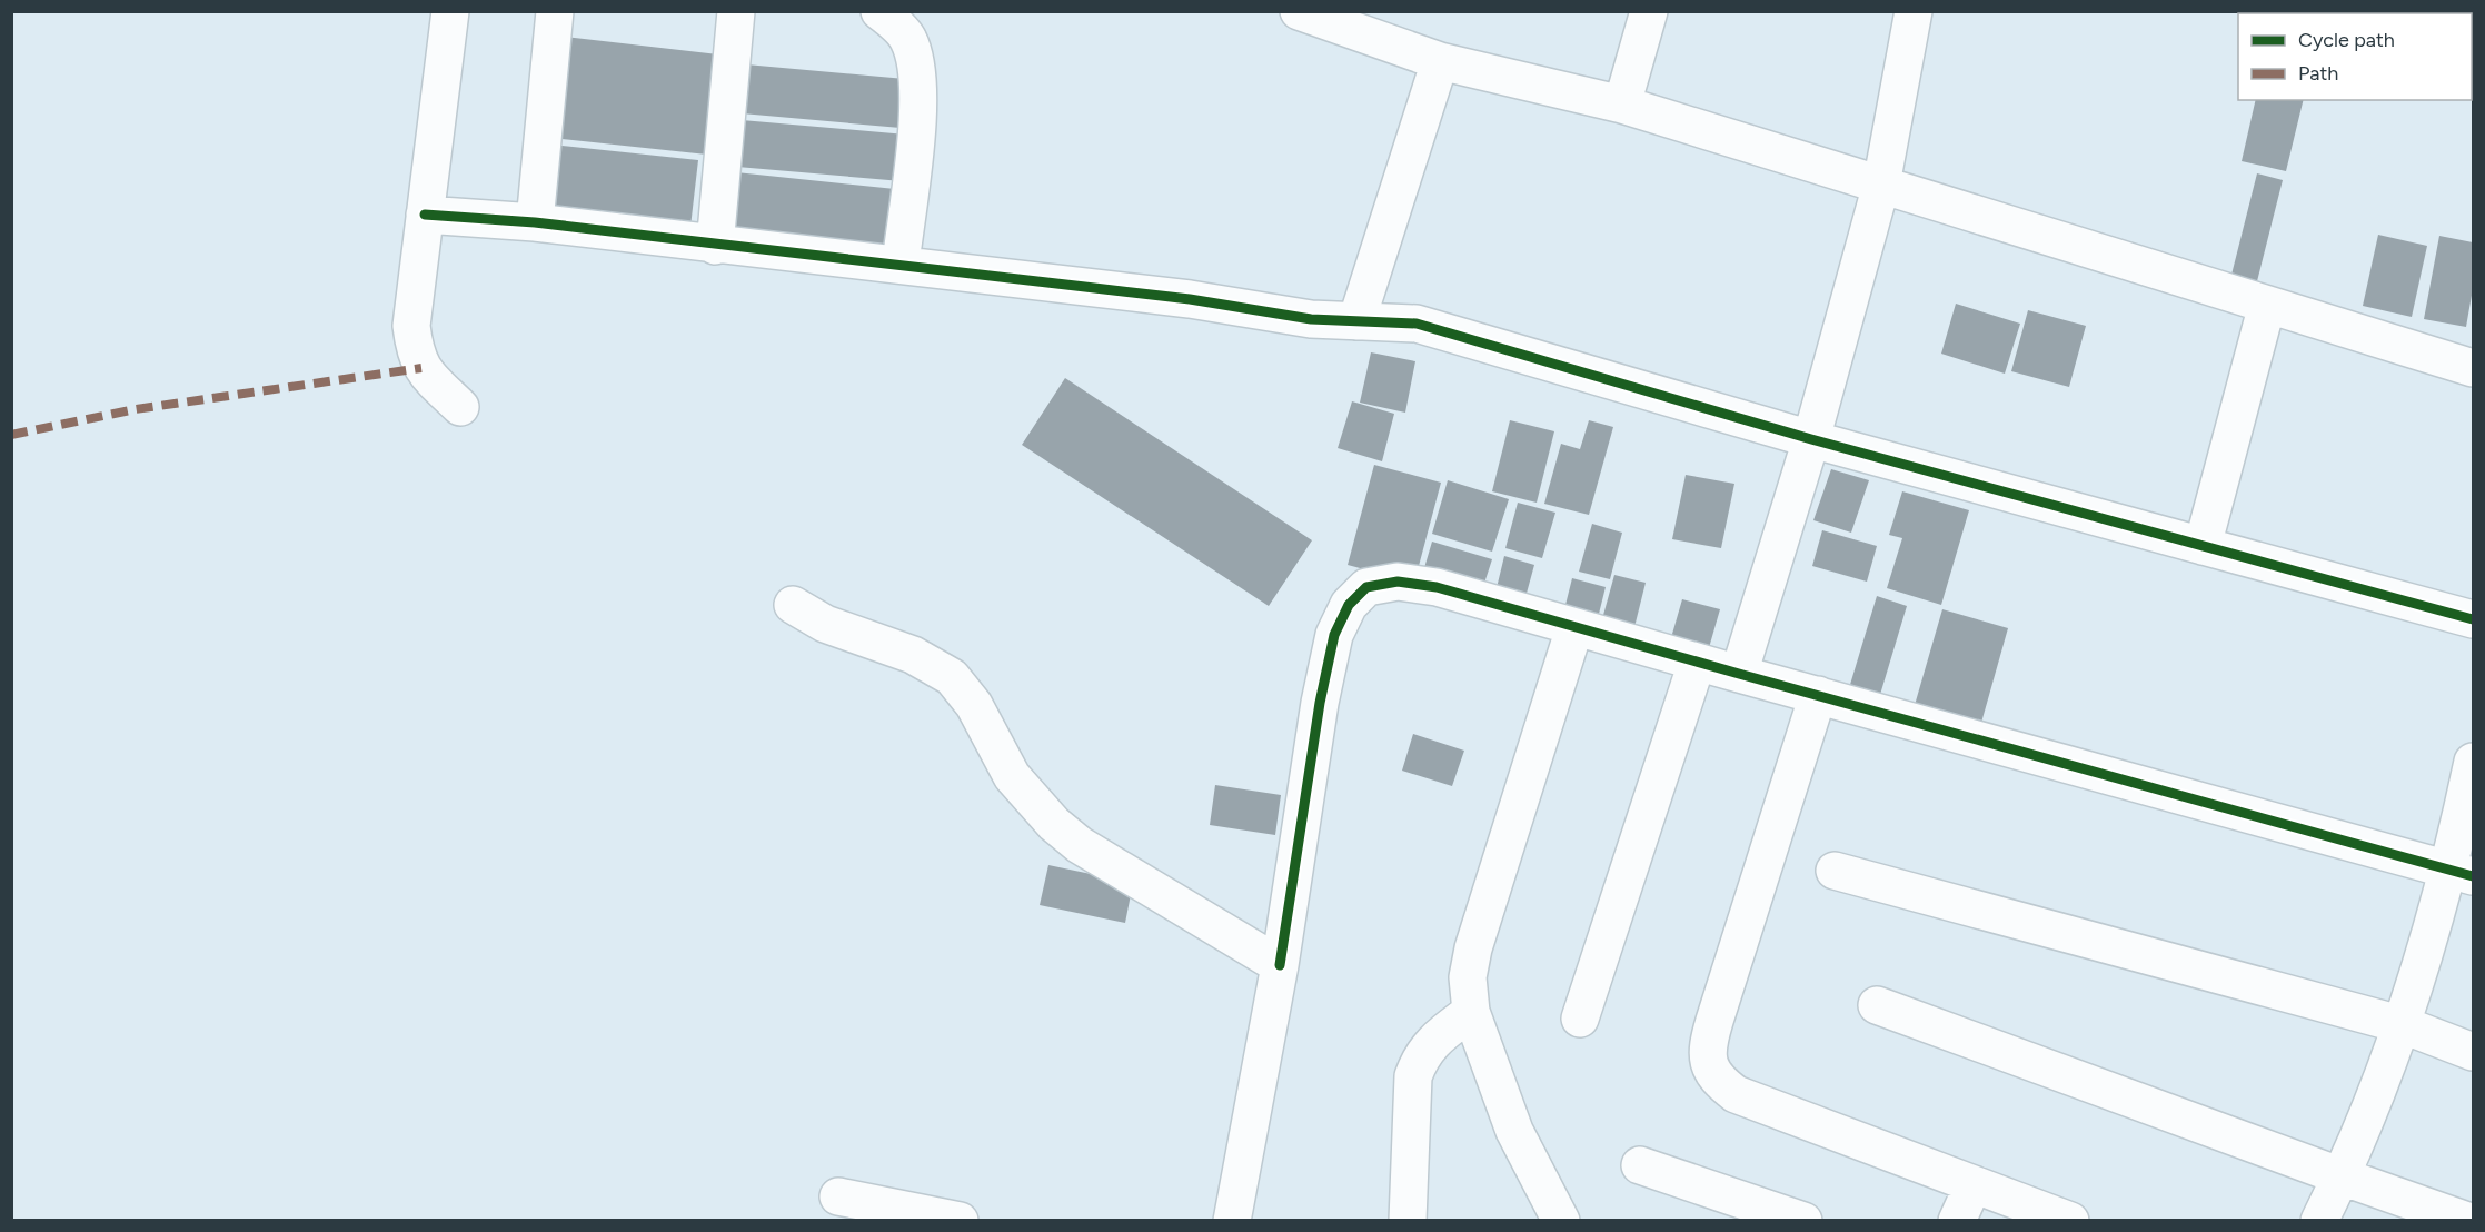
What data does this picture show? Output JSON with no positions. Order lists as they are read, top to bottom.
{
  "legend": ["Cycle path", "Path"]
}
